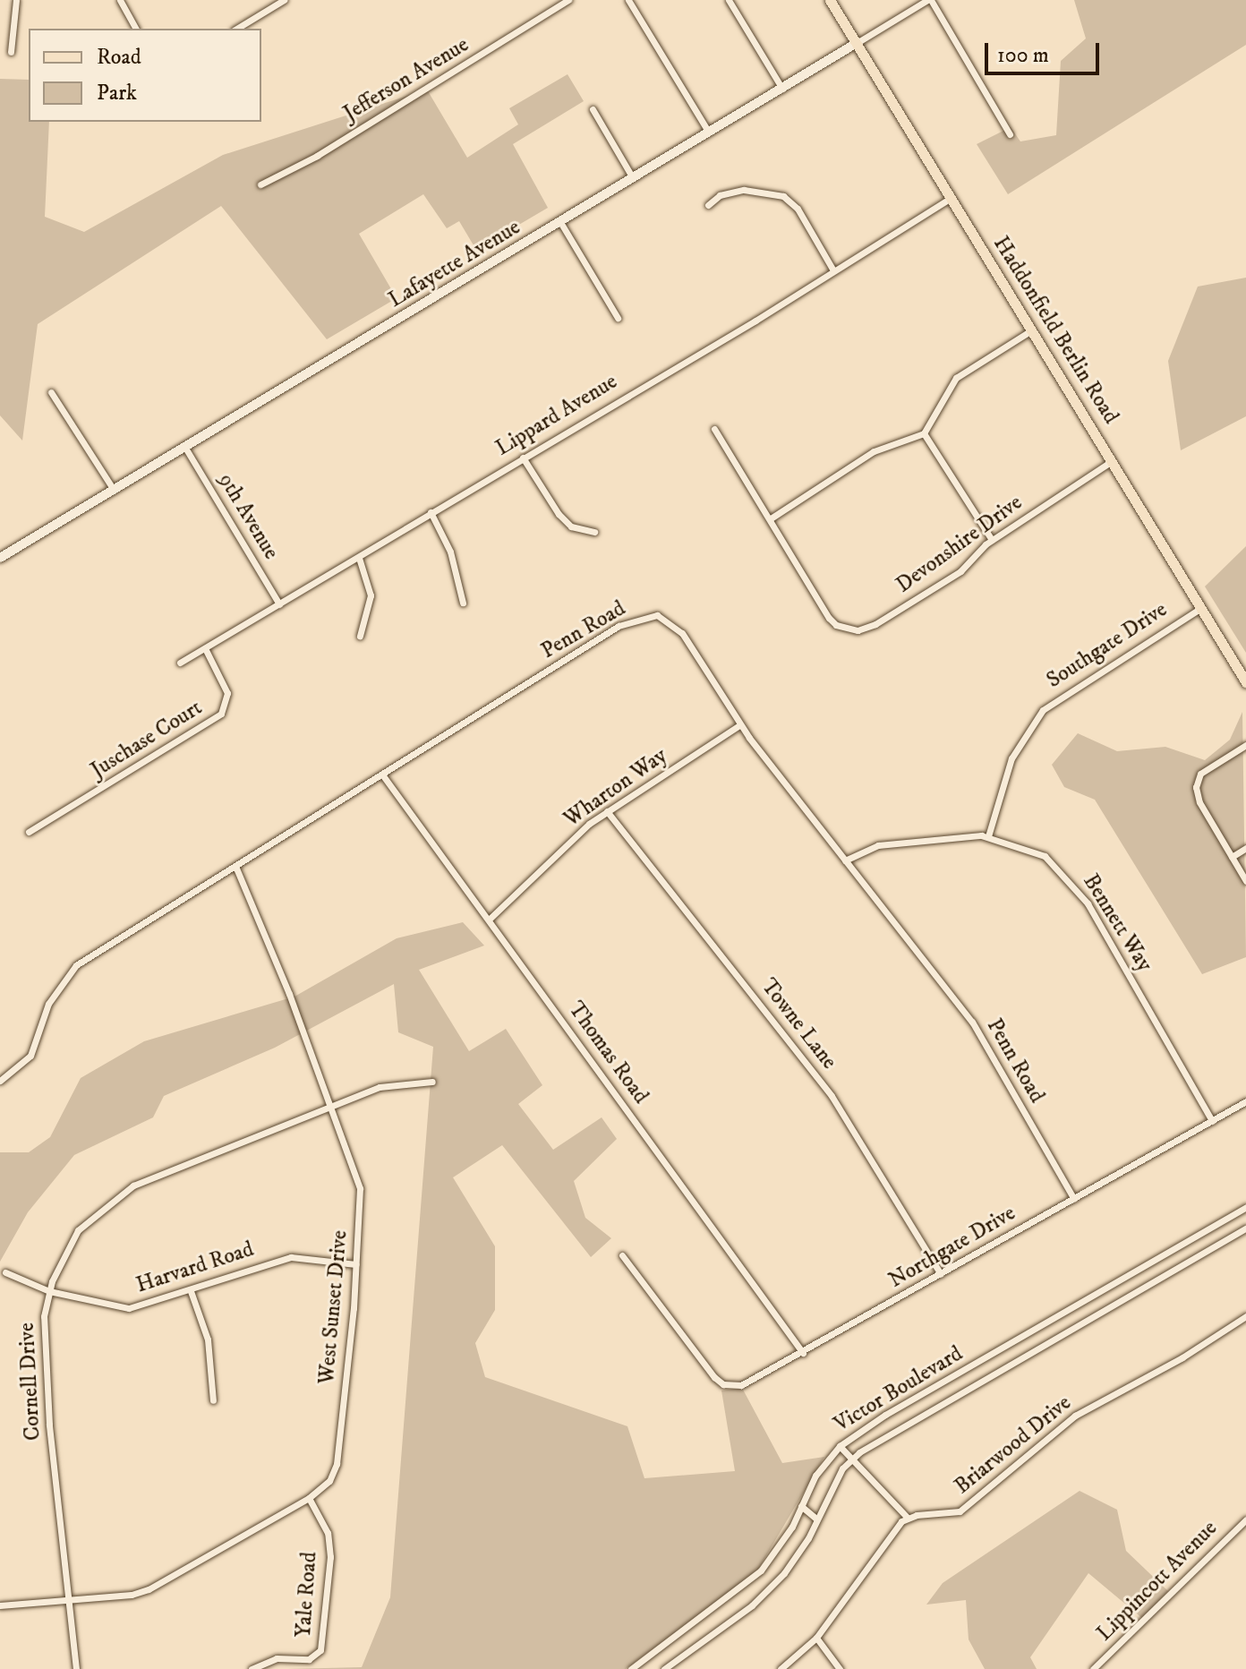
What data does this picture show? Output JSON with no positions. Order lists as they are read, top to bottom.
{
  "streets": {
    "main road": ["Haddonfield Berlin Road"],
    "street": [
      "Jefferson Avenue",
      "Lafayette Avenue",
      "Lippard Avenue",
      "9th Avenue",
      "Devonshire Drive",
      "Penn Road",
      "Southgate Drive",
      "Juschase Court",
      "Wharton Way",
      "Bennett Way",
      "Towne Lane",
      "Thomas Road",
      "Northgate Drive",
      "Harvard Road",
      "West Sunset Drive",
      "Cornell Drive",
      "Victor Boulevard",
      "Briarwood Drive",
      "Lippincott Avenue",
      "Yale Road"
    ]
  },
  "crossings": [
    ["Lafayette Avenue", "Haddonfield Berlin Road"],
    ["Lafayette Avenue", "9th Avenue"],
    ["Haddonfield Berlin Road", "Lippard Avenue"],
    ["Haddonfield Berlin Road", "Devonshire Drive"],
    ["Haddonfield Berlin Road", "Southgate Drive"],
    ["Lippard Avenue", "9th Avenue"],
    ["Lippard Avenue", "Juschase Court"],
    ["Penn Road", "Wharton Way"],
    ["Penn Road", "Bennett Way"],
    ["Penn Road", "Thomas Road"],
    ["Penn Road", "Northgate Drive"],
    ["Penn Road", "West Sunset Drive"],
    ["Southgate Drive", "Bennett Way"],
    ["Wharton Way", "Towne Lane"],
    ["Wharton Way", "Thomas Road"],
    ["Bennett Way", "Northgate Drive"],
    ["Towne Lane", "Northgate Drive"],
    ["Thomas Road", "Northgate Drive"],
    ["Harvard Road", "West Sunset Drive"],
    ["Harvard Road", "Cornell Drive"],
    ["West Sunset Drive", "Cornell Drive"],
    ["West Sunset Drive", "Yale Road"]
  ],
  "legend": ["Road", "Park"],
  "scale_bar": "100 m"
}
